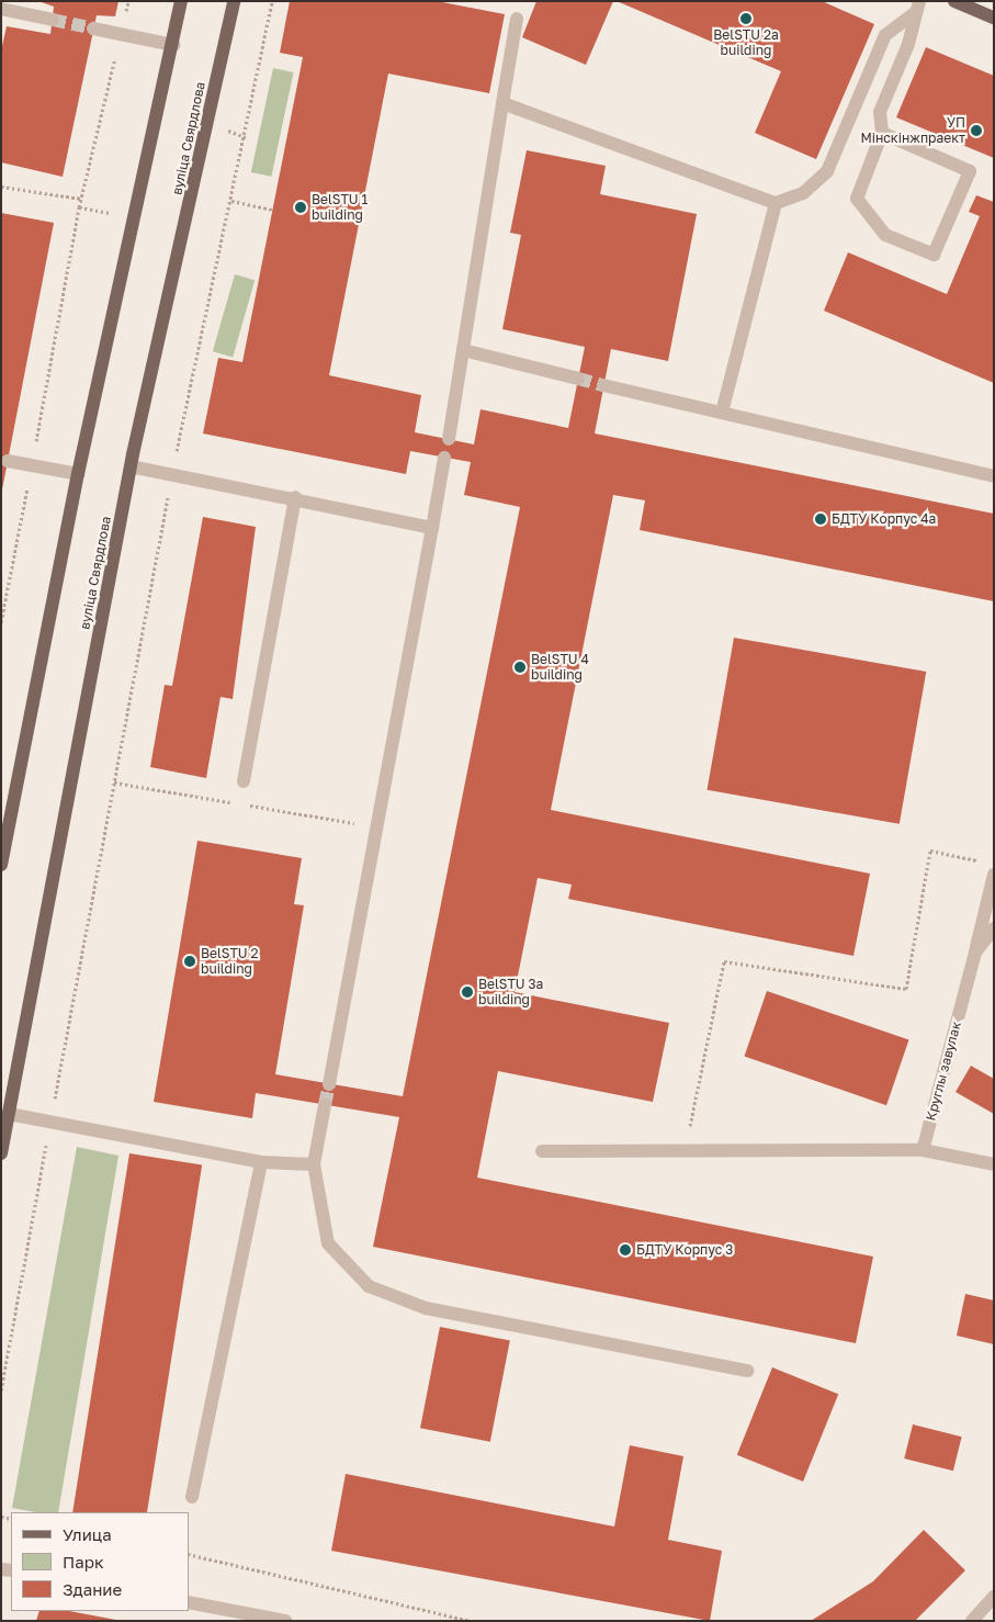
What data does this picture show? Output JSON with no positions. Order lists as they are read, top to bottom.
{
  "streets": {
    "main road": ["вуліца Свярдлова"],
    "street": ["Круглы завулак"]
  },
  "places": [
    "BelSTU 2a building",
    "УП Мінскінжпраект",
    "BelSTU 1 building",
    "БДТУ Корпус 4а",
    "BelSTU 4 building",
    "BelSTU 2 building",
    "BelSTU 3a building",
    "БДТУ Корпус 3"
  ],
  "legend": ["Улица", "Парк", "Здание"]
}
